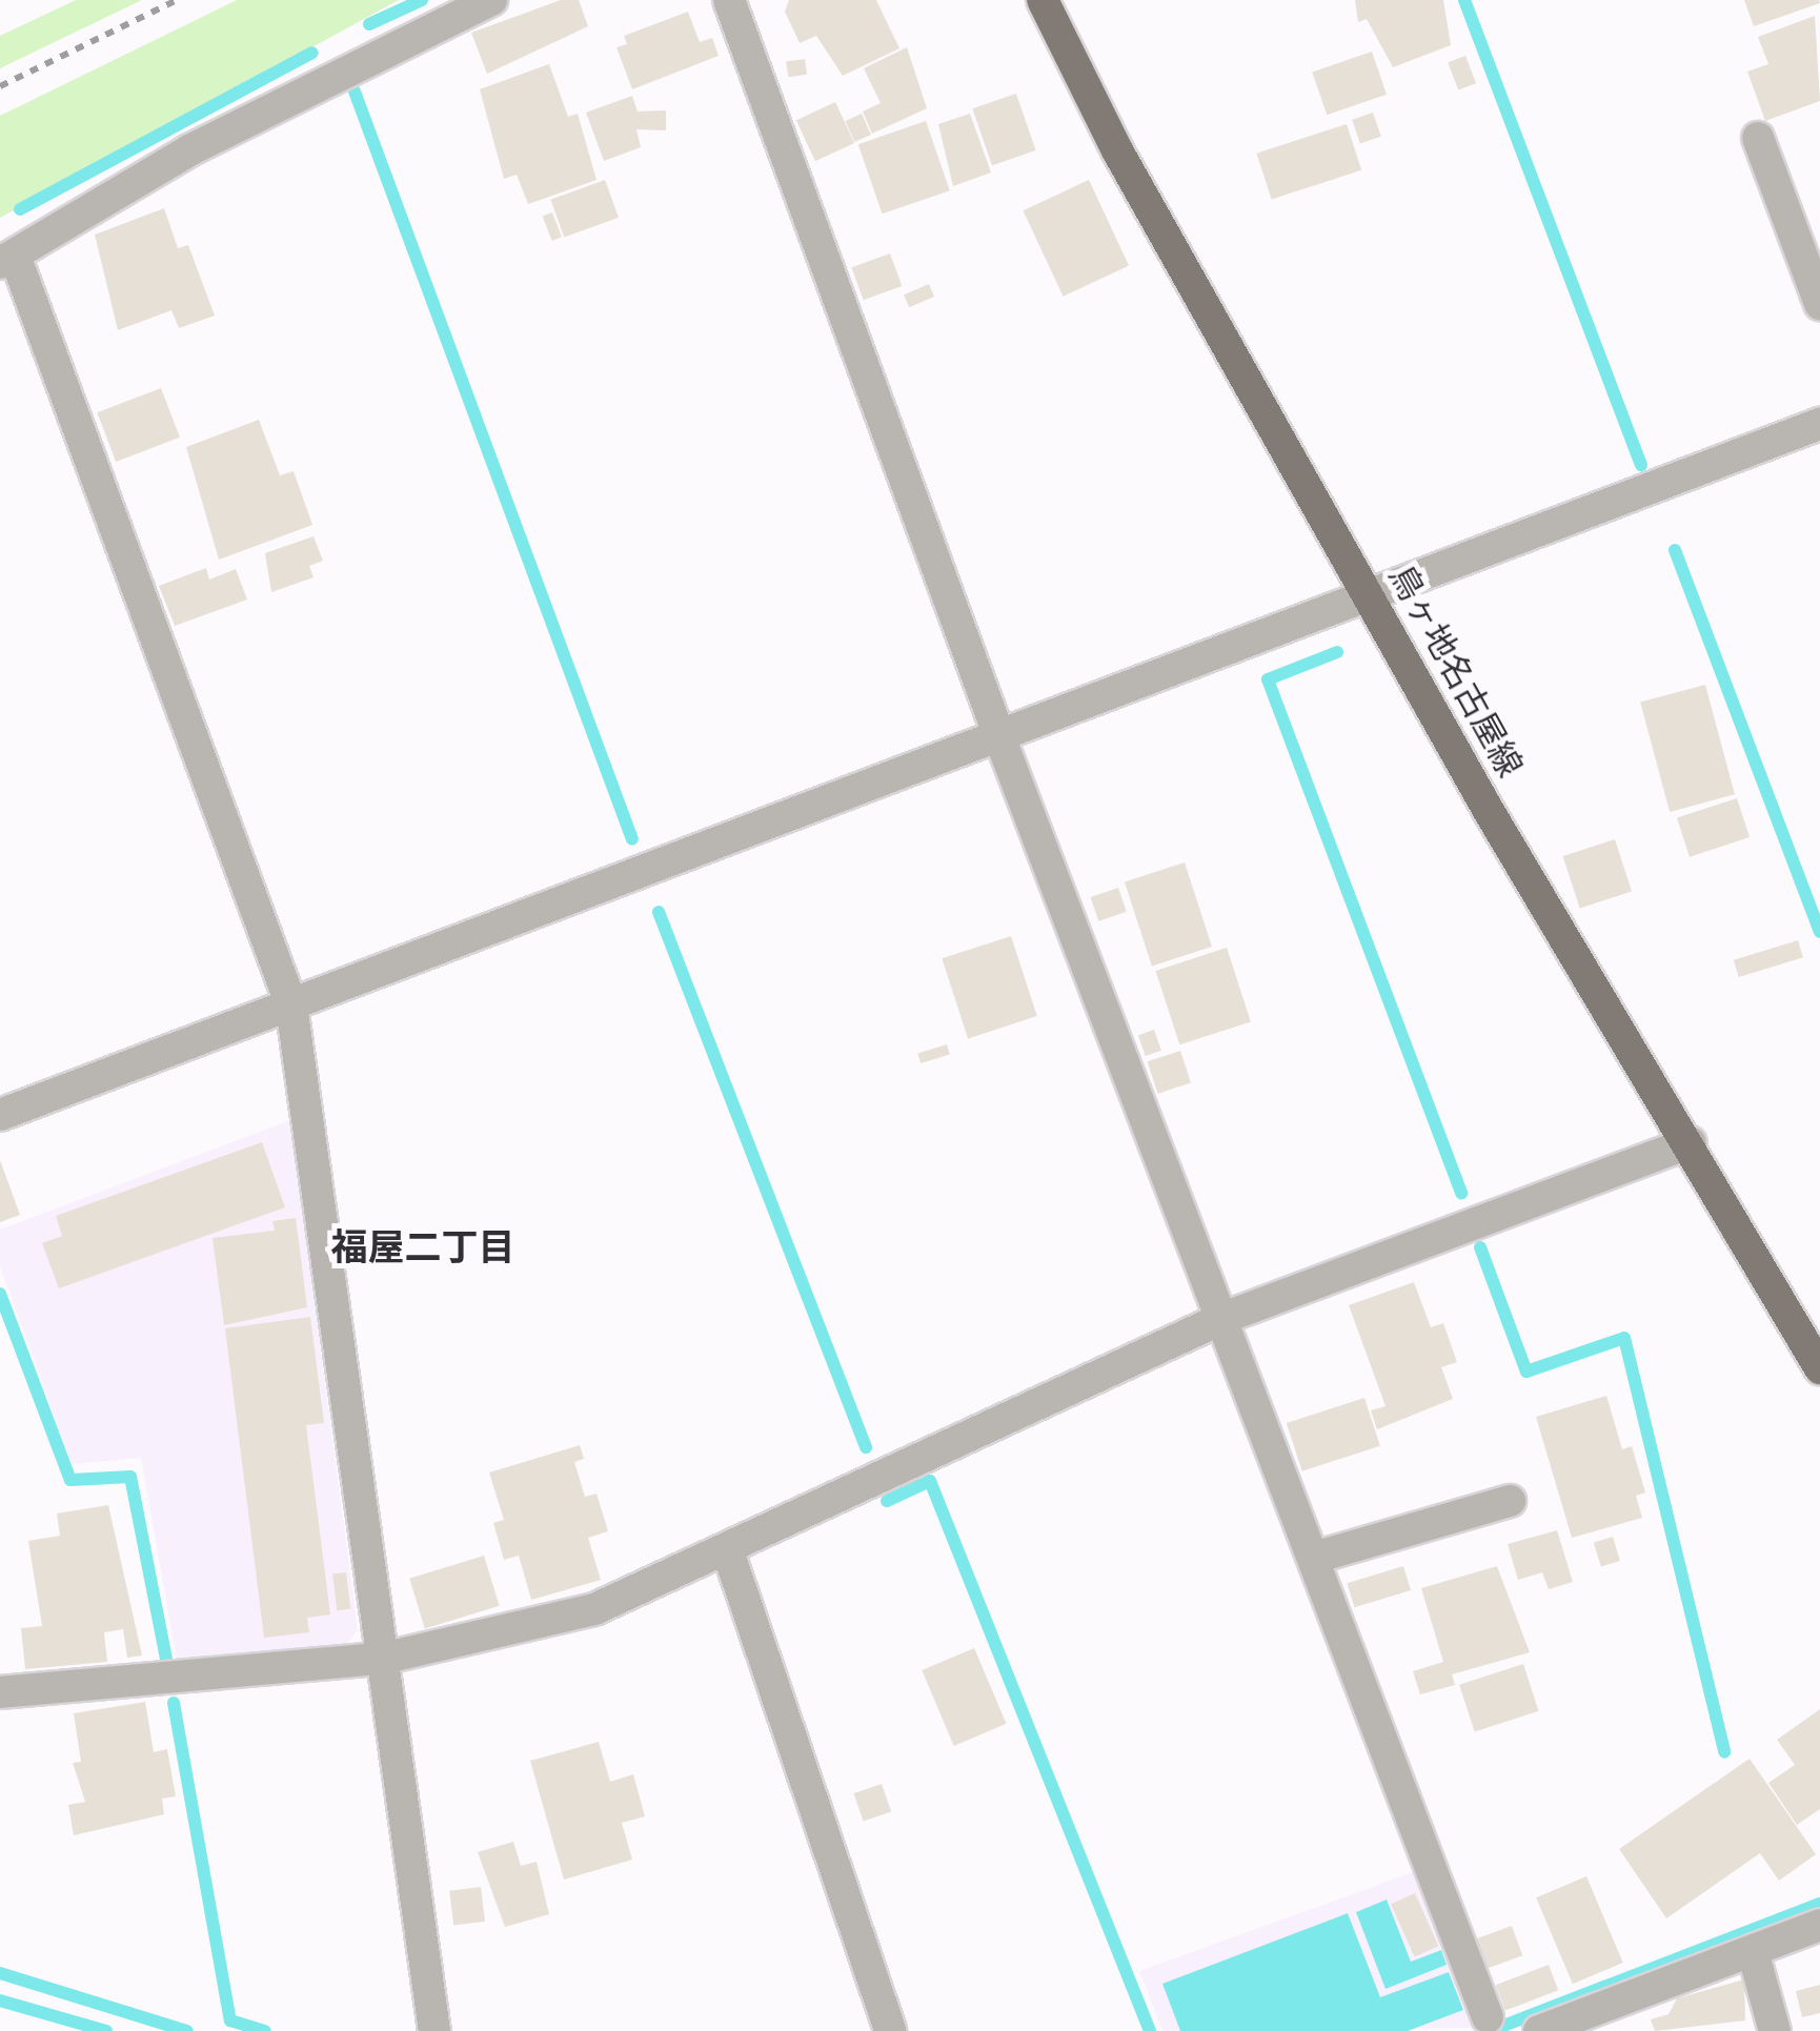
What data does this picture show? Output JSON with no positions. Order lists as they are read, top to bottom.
{
  "streets": {
    "main road": ["鳥ヶ地名古屋線"]
  },
  "districts": ["福屋二丁目"]
}
